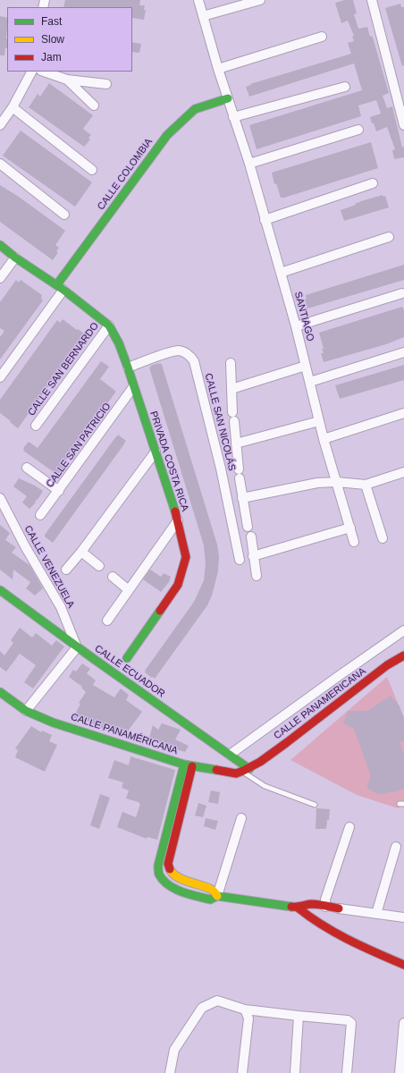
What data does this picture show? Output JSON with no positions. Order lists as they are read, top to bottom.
{
  "streets": {
    "street": [
      "CALLE COLOMBIA",
      "SANTIAGO",
      "CALLE SAN BERNARDO",
      "CALLE SAN NICOLÁS",
      "CALLE SAN PATRICIO",
      "PRIVADA COSTA RICA",
      "CALLE VENEZUELA",
      "CALLE ECUADOR",
      "CALLE PANAMERICANA",
      "CALLE PANAMÉRICANA"
    ]
  },
  "crossings": [
    ["CALLE COLOMBIA", "SANTIAGO"],
    ["CALLE COLOMBIA", "PRIVADA COSTA RICA"],
    ["CALLE SAN BERNARDO", "PRIVADA COSTA RICA"],
    ["CALLE SAN NICOLÁS", "PRIVADA COSTA RICA"],
    ["CALLE SAN PATRICIO", "PRIVADA COSTA RICA"],
    ["CALLE VENEZUELA", "CALLE ECUADOR"],
    ["CALLE ECUADOR", "CALLE PANAMERICANA"],
    ["CALLE ECUADOR", "CALLE PANAMÉRICANA"],
    ["CALLE PANAMERICANA", "CALLE PANAMÉRICANA"]
  ],
  "legend": ["Fast", "Slow", "Jam"]
}
